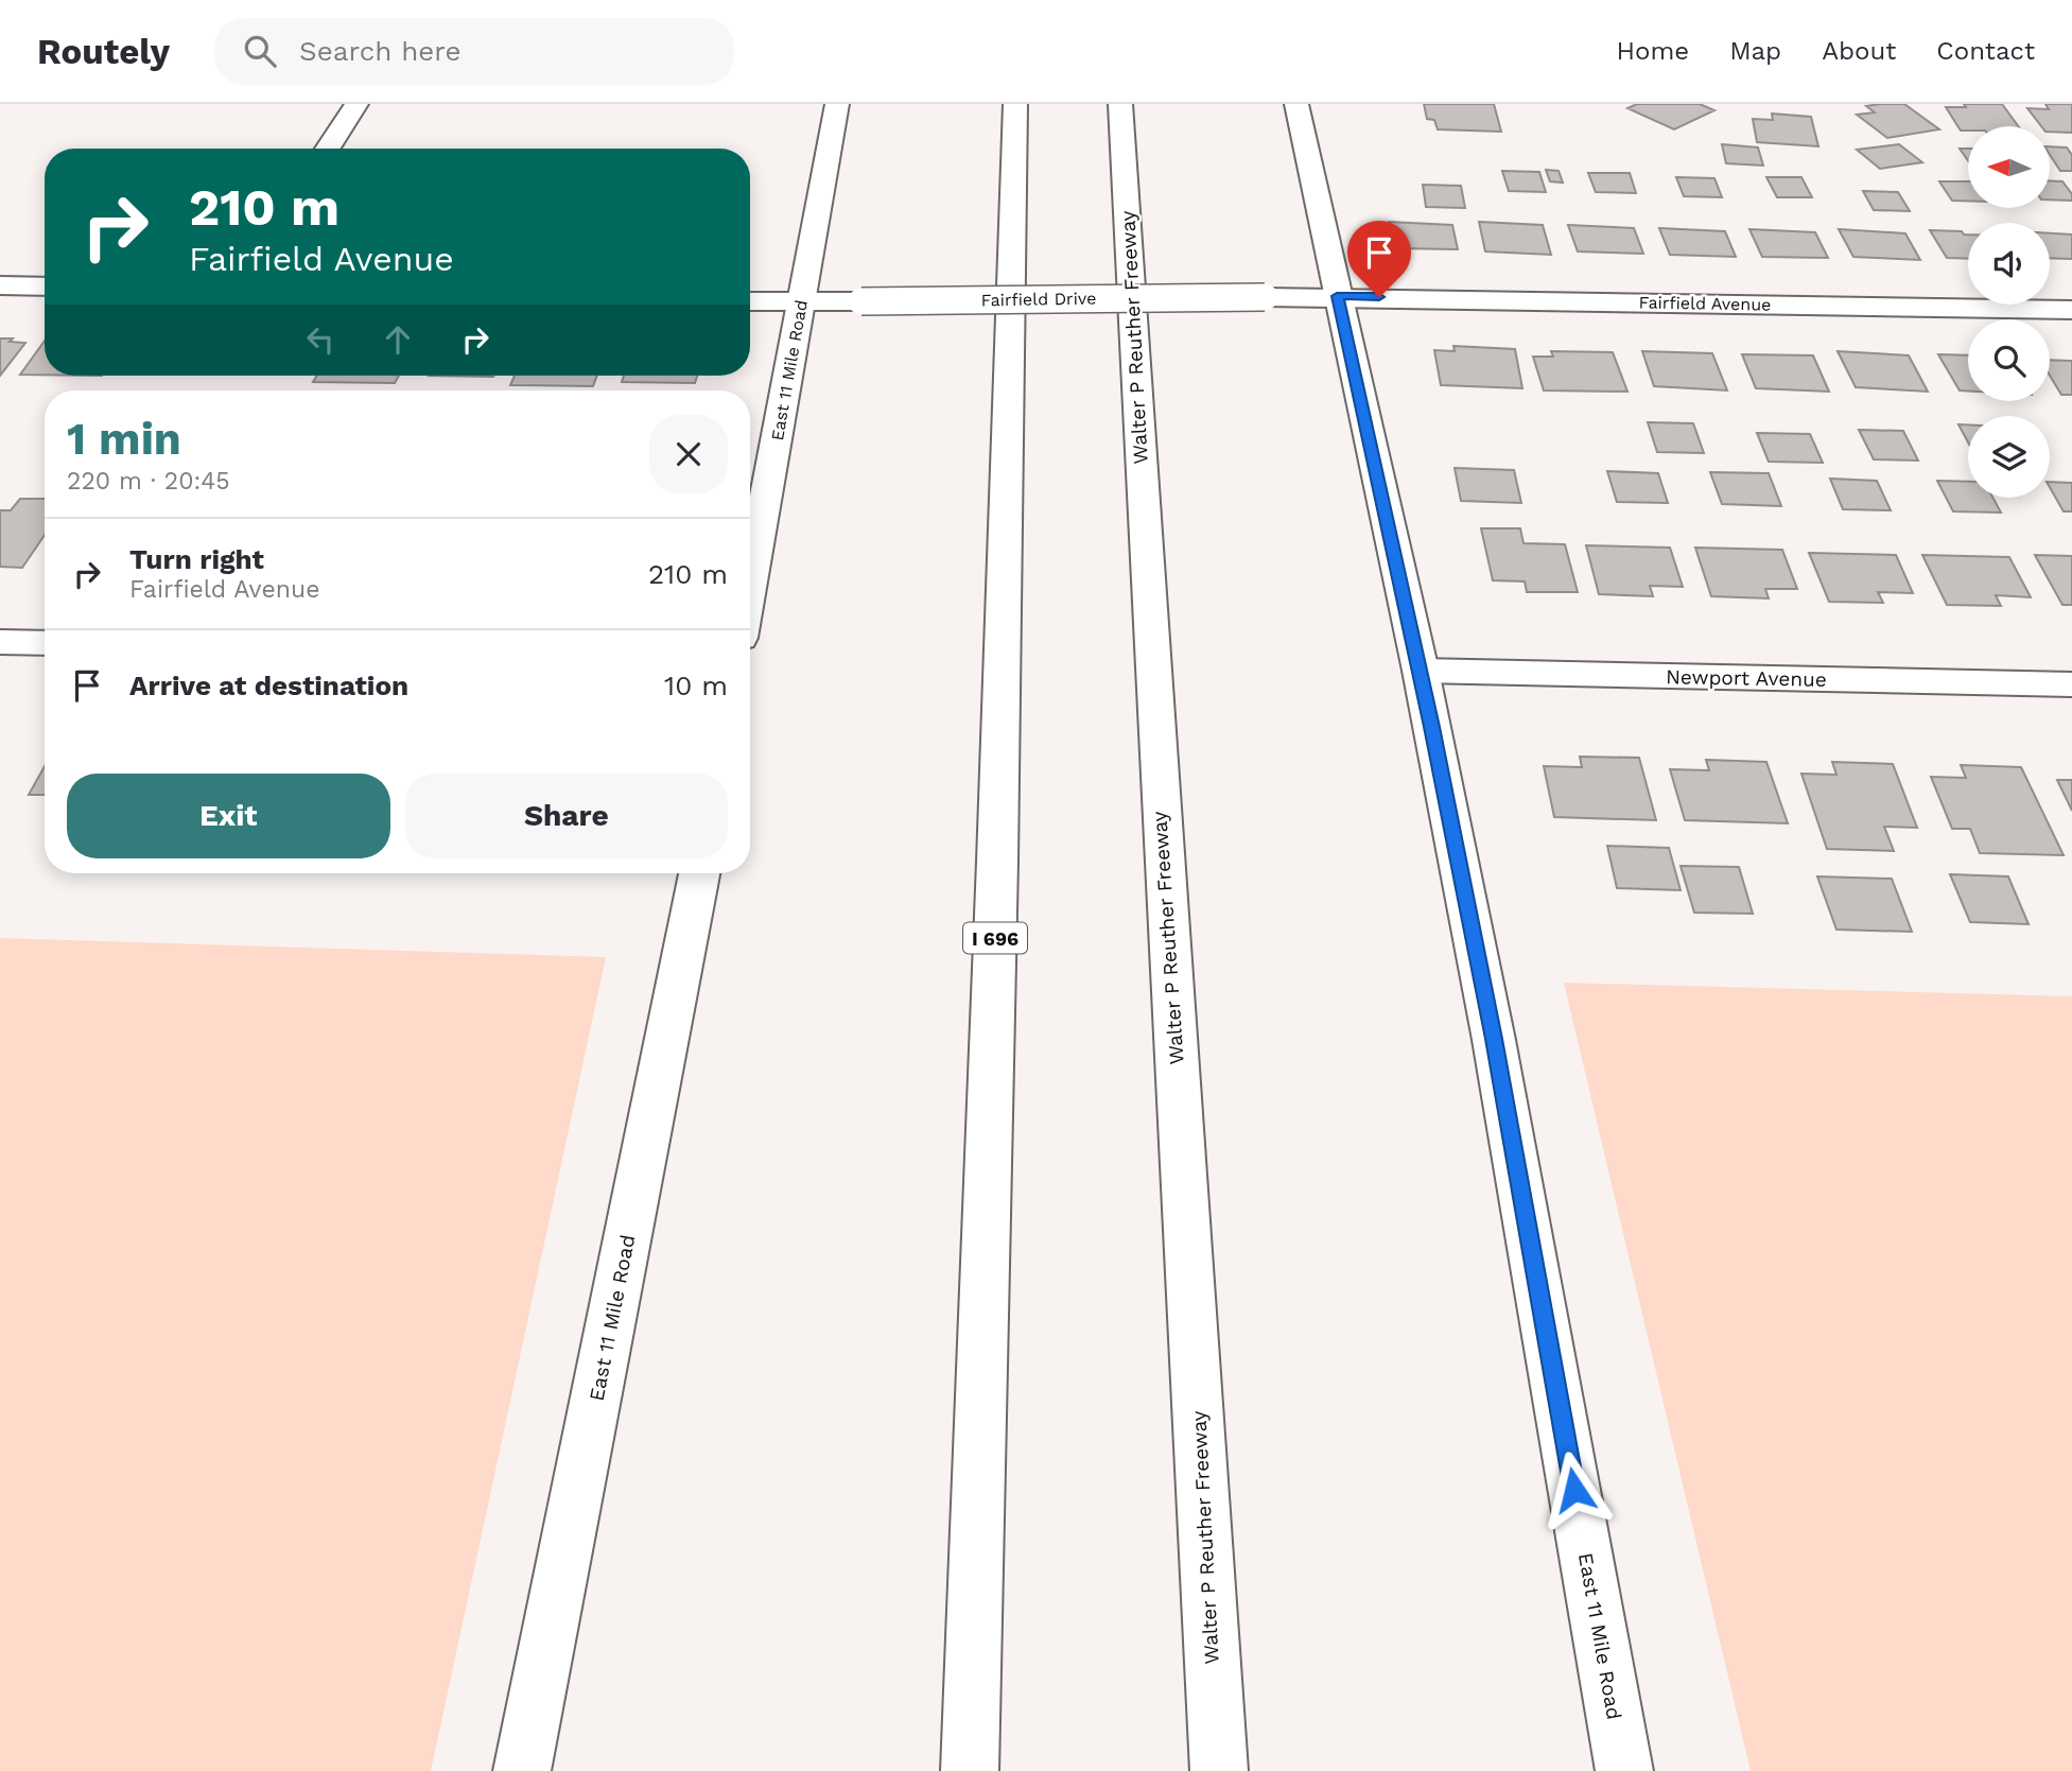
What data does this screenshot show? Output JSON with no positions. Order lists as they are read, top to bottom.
{
  "streets": {
    "main road": [
      "Fairfield Drive",
      "Fairfield Avenue",
      "Walter P Reuther Freeway",
      "East 11 Mile Road",
      "Newport Avenue",
      "I 696"
    ]
  },
  "crossings": [
    ["Fairfield Drive", "Fairfield Avenue"],
    ["Fairfield Drive", "East 11 Mile Road"],
    ["Fairfield Avenue", "East 11 Mile Road"],
    ["East 11 Mile Road", "Newport Avenue"]
  ],
  "north": "left",
  "page": {
    "header": "Routely",
    "search": "Search here",
    "nav": [
      "Home",
      "Map",
      "About",
      "Contact"
    ],
    "turn": ["210 m", "Fairfield Avenue"],
    "heading": ["1 min", "220 m · 20:45"],
    "list": [
      {
        "name": "Turn right",
        "note": "Fairfield Avenue",
        "value": "210 m"
      },
      {
        "name": "Arrive at destination",
        "value": "10 m"
      }
    ],
    "buttons": ["Exit", "Share"]
  }
}
